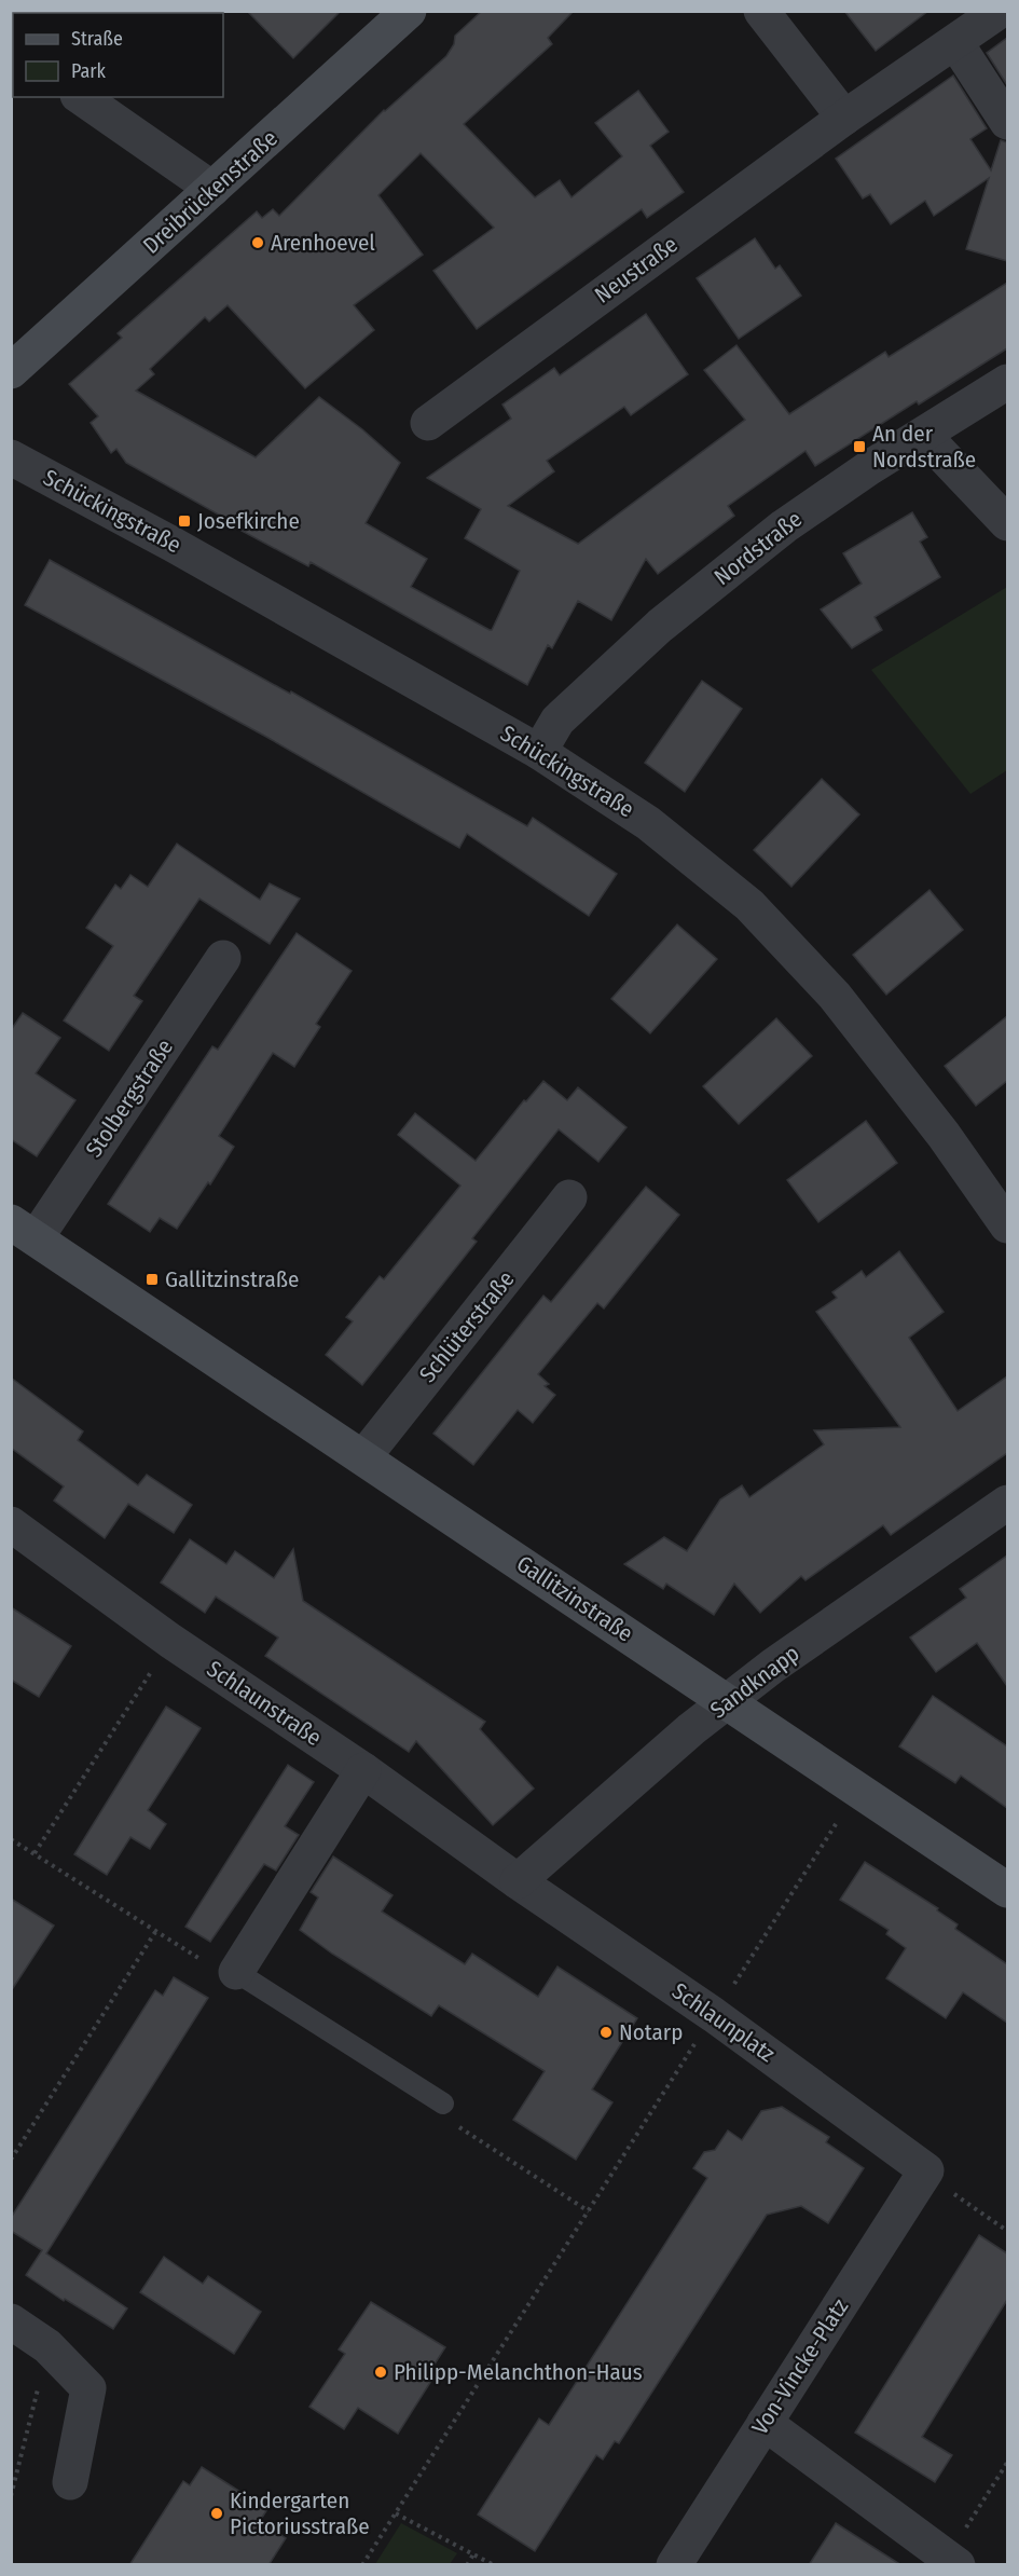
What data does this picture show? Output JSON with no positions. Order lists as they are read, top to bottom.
{
  "streets": {
    "street": [
      "Dreibrückenstraße",
      "Neustraße",
      "Schückingstraße",
      "Nordstraße",
      "Stolbergstraße",
      "Schlüterstraße",
      "Gallitzinstraße",
      "Sandknapp",
      "Schlaunstraße",
      "Schlaunplatz",
      "Von-Vincke-Platz"
    ]
  },
  "crossings": [
    ["Schückingstraße", "Nordstraße"],
    ["Stolbergstraße", "Gallitzinstraße"],
    ["Schlüterstraße", "Gallitzinstraße"],
    ["Gallitzinstraße", "Sandknapp"],
    ["Sandknapp", "Schlaunstraße"],
    ["Sandknapp", "Schlaunplatz"],
    ["Schlaunstraße", "Schlaunplatz"],
    ["Schlaunplatz", "Von-Vincke-Platz"]
  ],
  "places": {
    "other": [
      "Arenhoevel",
      "Notarp",
      "Philipp-Melanchthon-Haus",
      "Kindergarten Pictoriusstraße"
    ],
    "transit": ["An der Nordstraße", "Josefkirche", "Gallitzinstraße"]
  },
  "legend": ["Straße", "Park"]
}
